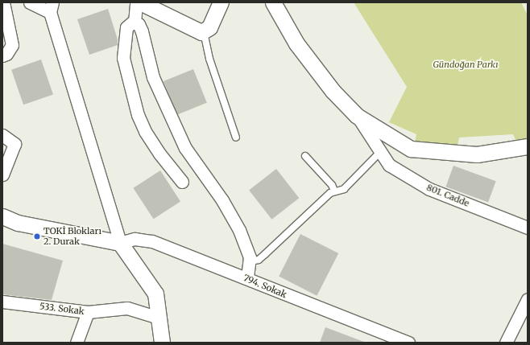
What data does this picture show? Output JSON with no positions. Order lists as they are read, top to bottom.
{
  "streets": {
    "street": ["801. Cadde", "794. Sokak", "533. Sokak"]
  },
  "parks": ["Gündoğan Parkı"],
  "places": ["TOKİ Blokları 2. Durak"]
}
